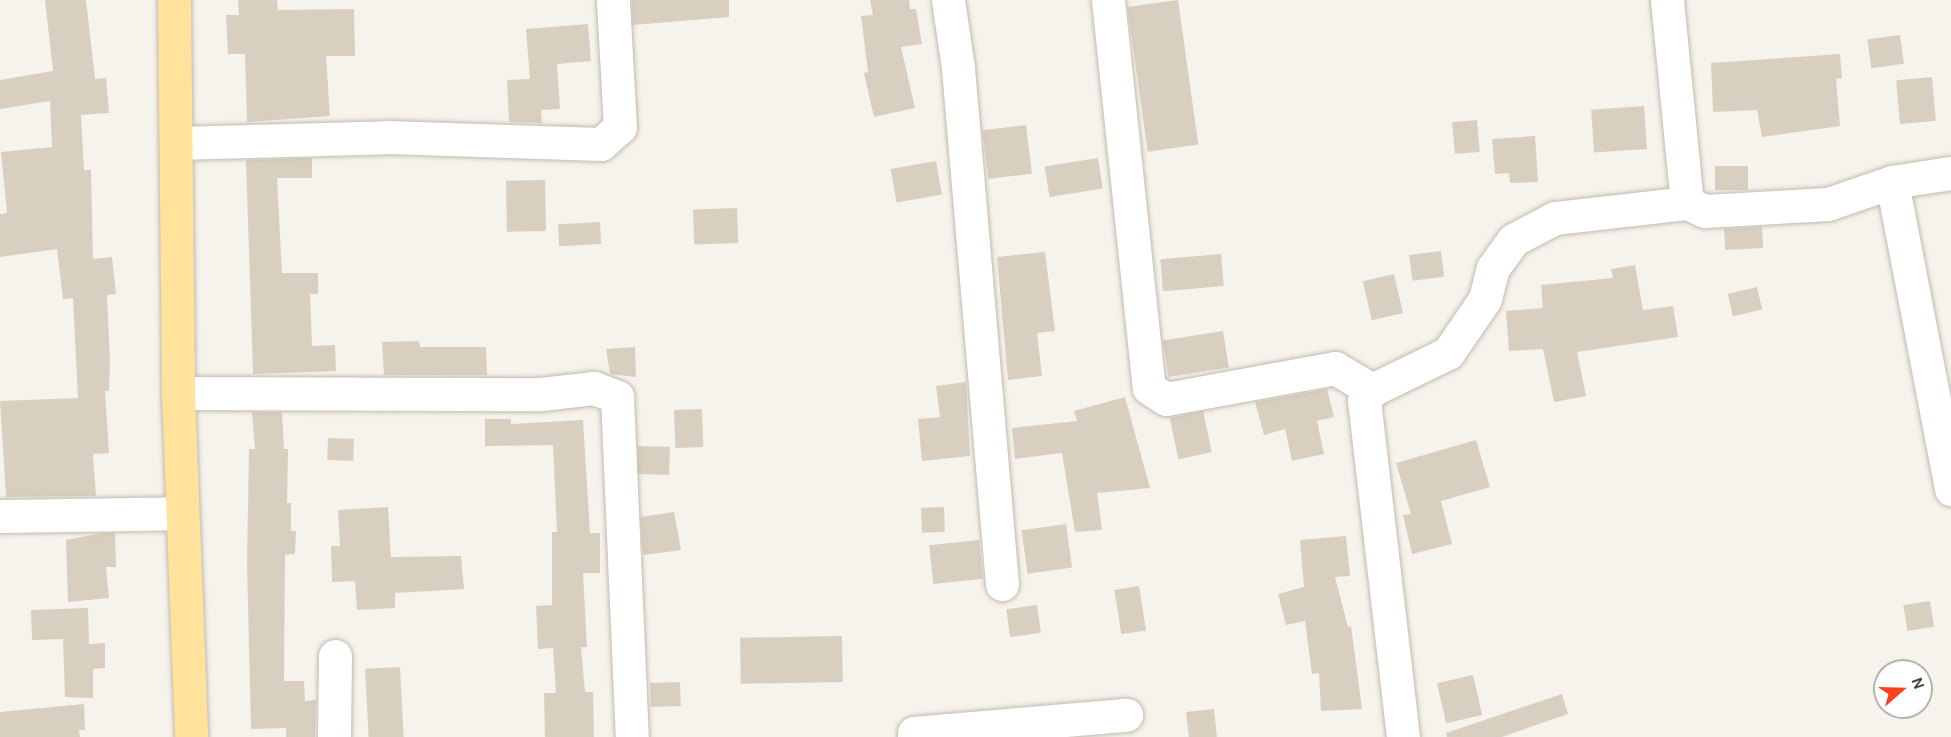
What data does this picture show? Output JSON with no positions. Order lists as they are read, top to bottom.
{
  "north": "right"
}
